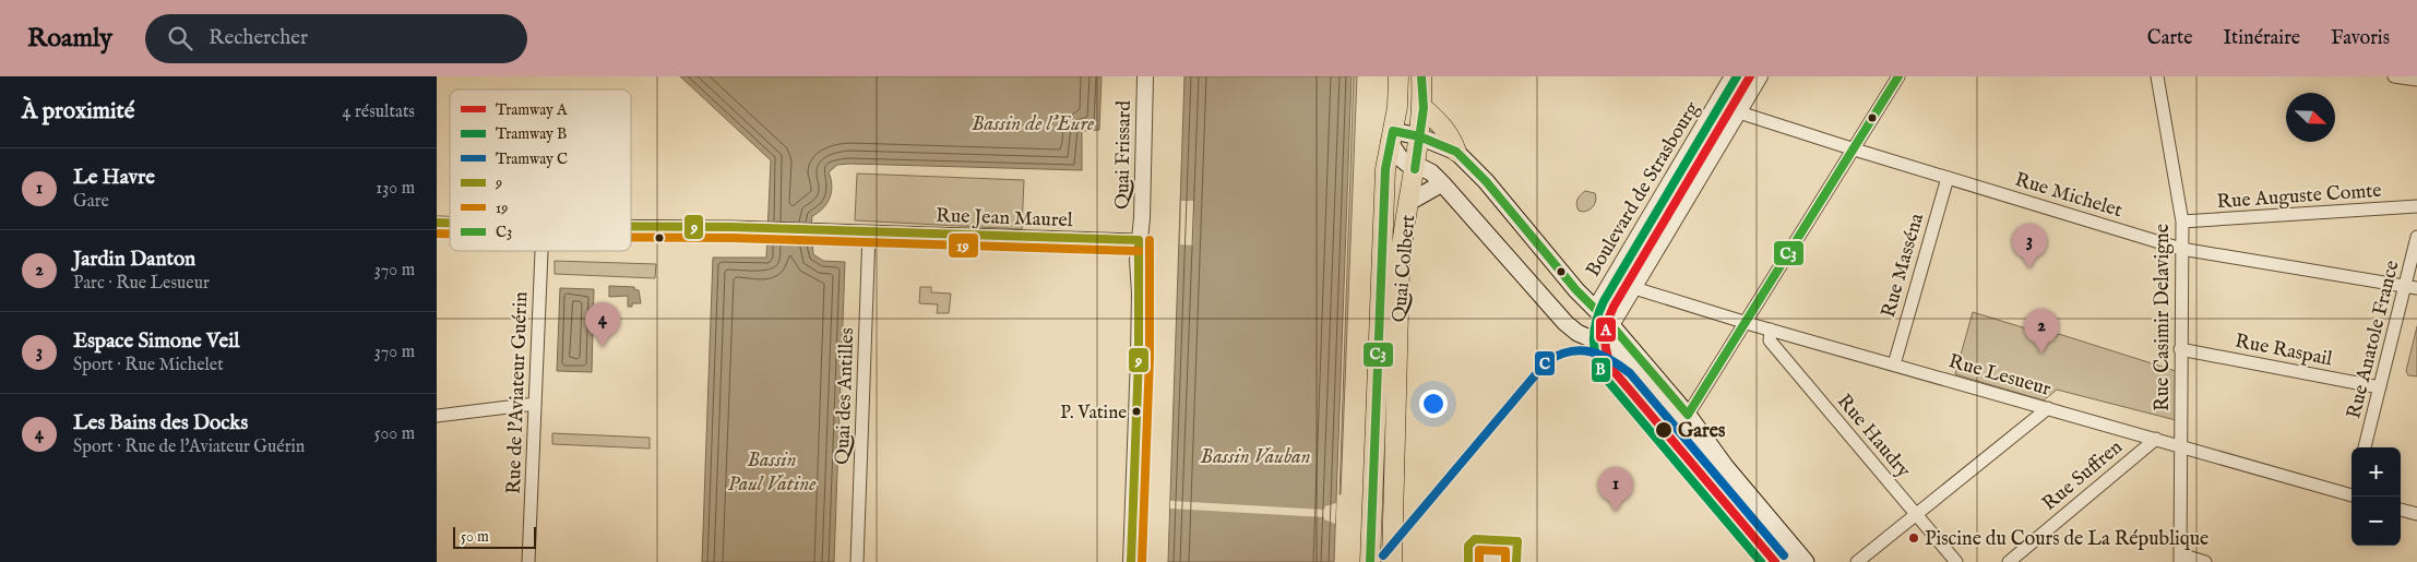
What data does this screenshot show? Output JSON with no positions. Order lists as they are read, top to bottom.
{
  "streets": {
    "main road": ["Quai Colbert"],
    "street": [
      "Quai Frissard",
      "Boulevard de Strasbourg",
      "Rue Michelet",
      "Rue Auguste Comte",
      "Rue Jean Maurel",
      "Rue Masséna",
      "Rue Casimir Delavigne",
      "Rue Anatole France",
      "Rue Raspail",
      "Rue Lesueur",
      "Rue de l'Aviateur Guérin",
      "Quai des Antilles",
      "Rue Haudry",
      "Rue Suffren"
    ]
  },
  "crossings": [
    ["Quai Frissard", "Rue Jean Maurel"],
    ["Boulevard de Strasbourg", "Rue Michelet"],
    ["Rue Michelet", "Rue Masséna"],
    ["Rue Michelet", "Rue Casimir Delavigne"],
    ["Rue Michelet", "Rue Anatole France"],
    ["Rue Auguste Comte", "Rue Casimir Delavigne"],
    ["Rue Jean Maurel", "Quai des Antilles"],
    ["Rue Masséna", "Rue Lesueur"],
    ["Rue Casimir Delavigne", "Rue Raspail"],
    ["Rue Casimir Delavigne", "Rue Lesueur"],
    ["Rue Anatole France", "Rue Raspail"],
    ["Rue Lesueur", "Rue Haudry"],
    ["Rue Lesueur", "Rue Suffren"]
  ],
  "water": ["Bassin de l'Eure", "Bassin Vauban", "Bassin Paul Vatine"],
  "places": ["P. Vatine", "Gares", "Piscine du Cours de La République"],
  "lines": [
    "tram line A",
    "tram line B",
    "transit line C3",
    "transit line 9",
    "transit line 19",
    "tram line C"
  ],
  "legend": [
    "Tramway A",
    "Tramway B",
    "Tramway C",
    "9",
    "19",
    "C3"
  ],
  "scale_bar": "50 m",
  "north": "bottom right",
  "page": {
    "header": "Roamly",
    "search": "Rechercher",
    "nav": ["Carte", "Itinéraire", "Favoris"],
    "heading": ["À proximité", "4 résultats"],
    "list": [
      {
        "mark": "1",
        "name": "Le Havre",
        "note": "Gare",
        "value": "130 m"
      },
      {
        "mark": "2",
        "name": "Jardin Danton",
        "note": "Parc · Rue Lesueur",
        "value": "370 m"
      },
      {
        "mark": "3",
        "name": "Espace Simone Veil",
        "note": "Sport · Rue Michelet",
        "value": "370 m"
      },
      {
        "mark": "4",
        "name": "Les Bains des Docks",
        "note": "Sport · Rue de l'Aviateur Guérin",
        "value": "500 m"
      }
    ],
    "pins": [
      "3",
      "4",
      "2",
      "1"
    ],
    "map_buttons": ["+", "−"],
    "scale": "50 m"
  }
}
